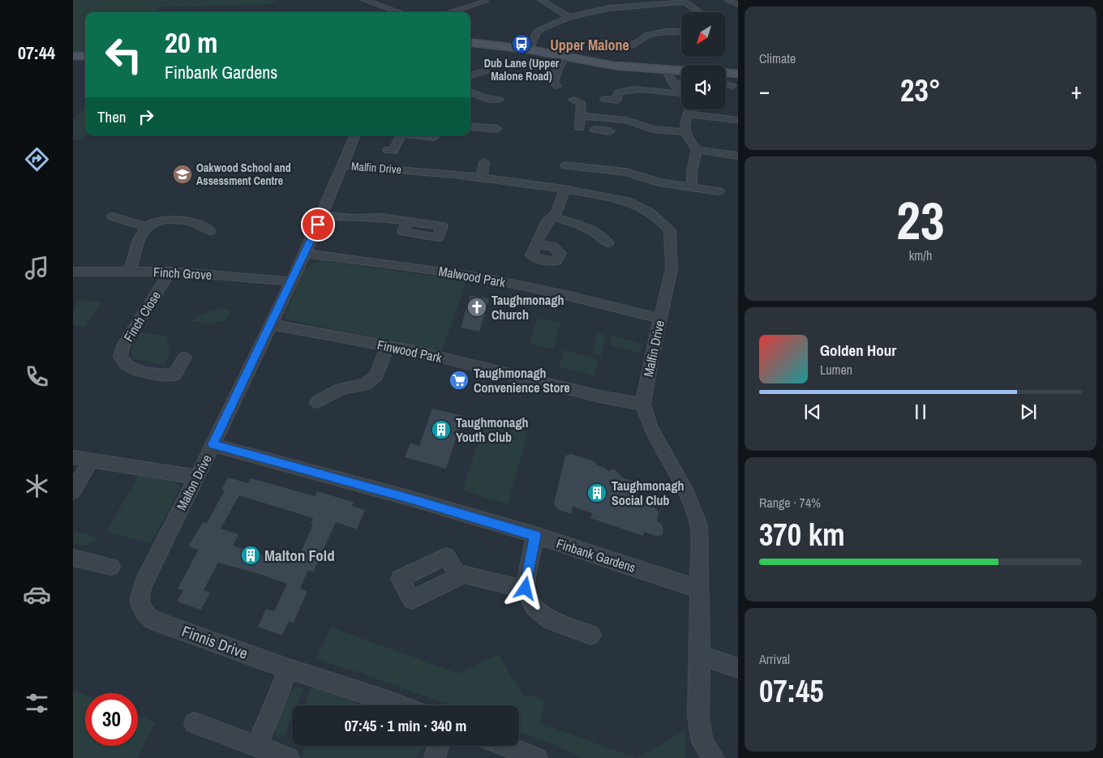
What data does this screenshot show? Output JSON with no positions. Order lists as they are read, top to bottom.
{
  "streets": {
    "street": [
      "Malfin Drive",
      "Finch Grove",
      "Malwood Park",
      "Finch Close",
      "Finwood Park",
      "Malton Drive",
      "Finbank Gardens",
      "Finnis Drive"
    ]
  },
  "crossings": [
    ["Malfin Drive", "Malwood Park"],
    ["Malfin Drive", "Finwood Park"],
    ["Malfin Drive", "Malton Drive"],
    ["Malfin Drive", "Finbank Gardens"],
    ["Finch Grove", "Finch Close"],
    ["Finch Grove", "Malton Drive"],
    ["Malwood Park", "Malton Drive"],
    ["Finwood Park", "Malton Drive"],
    ["Malton Drive", "Finbank Gardens"],
    ["Malton Drive", "Finnis Drive"]
  ],
  "districts": ["Upper Malone"],
  "places": {
    "bus stop": ["Dub Lane (Upper Malone Road)"],
    "school or university": ["Oakwood School and Assessment Centre"],
    "church": ["Taughmonagh Church"],
    "supermarket": ["Taughmonagh Convenience Store"],
    "building": ["Taughmonagh Youth Club", "Taughmonagh Social Club", "Malton Fold"]
  },
  "north": "bottom left",
  "page": {
    "tabs": "07:44",
    "tile": [
      "Climate",
      ["23", "km/h"],
      ["Range · 74%", "370 km"],
      ["Arrival", "07:45"]
    ],
    "turn": ["20 m", "Finbank Gardens"],
    "heat": ["−", "23°", "+"],
    "then": "Then",
    "song": ["Golden Hour", "Lumen"],
    "limit": "30",
    "trip": "07:45 · 1 min · 340 m"
  }
}
